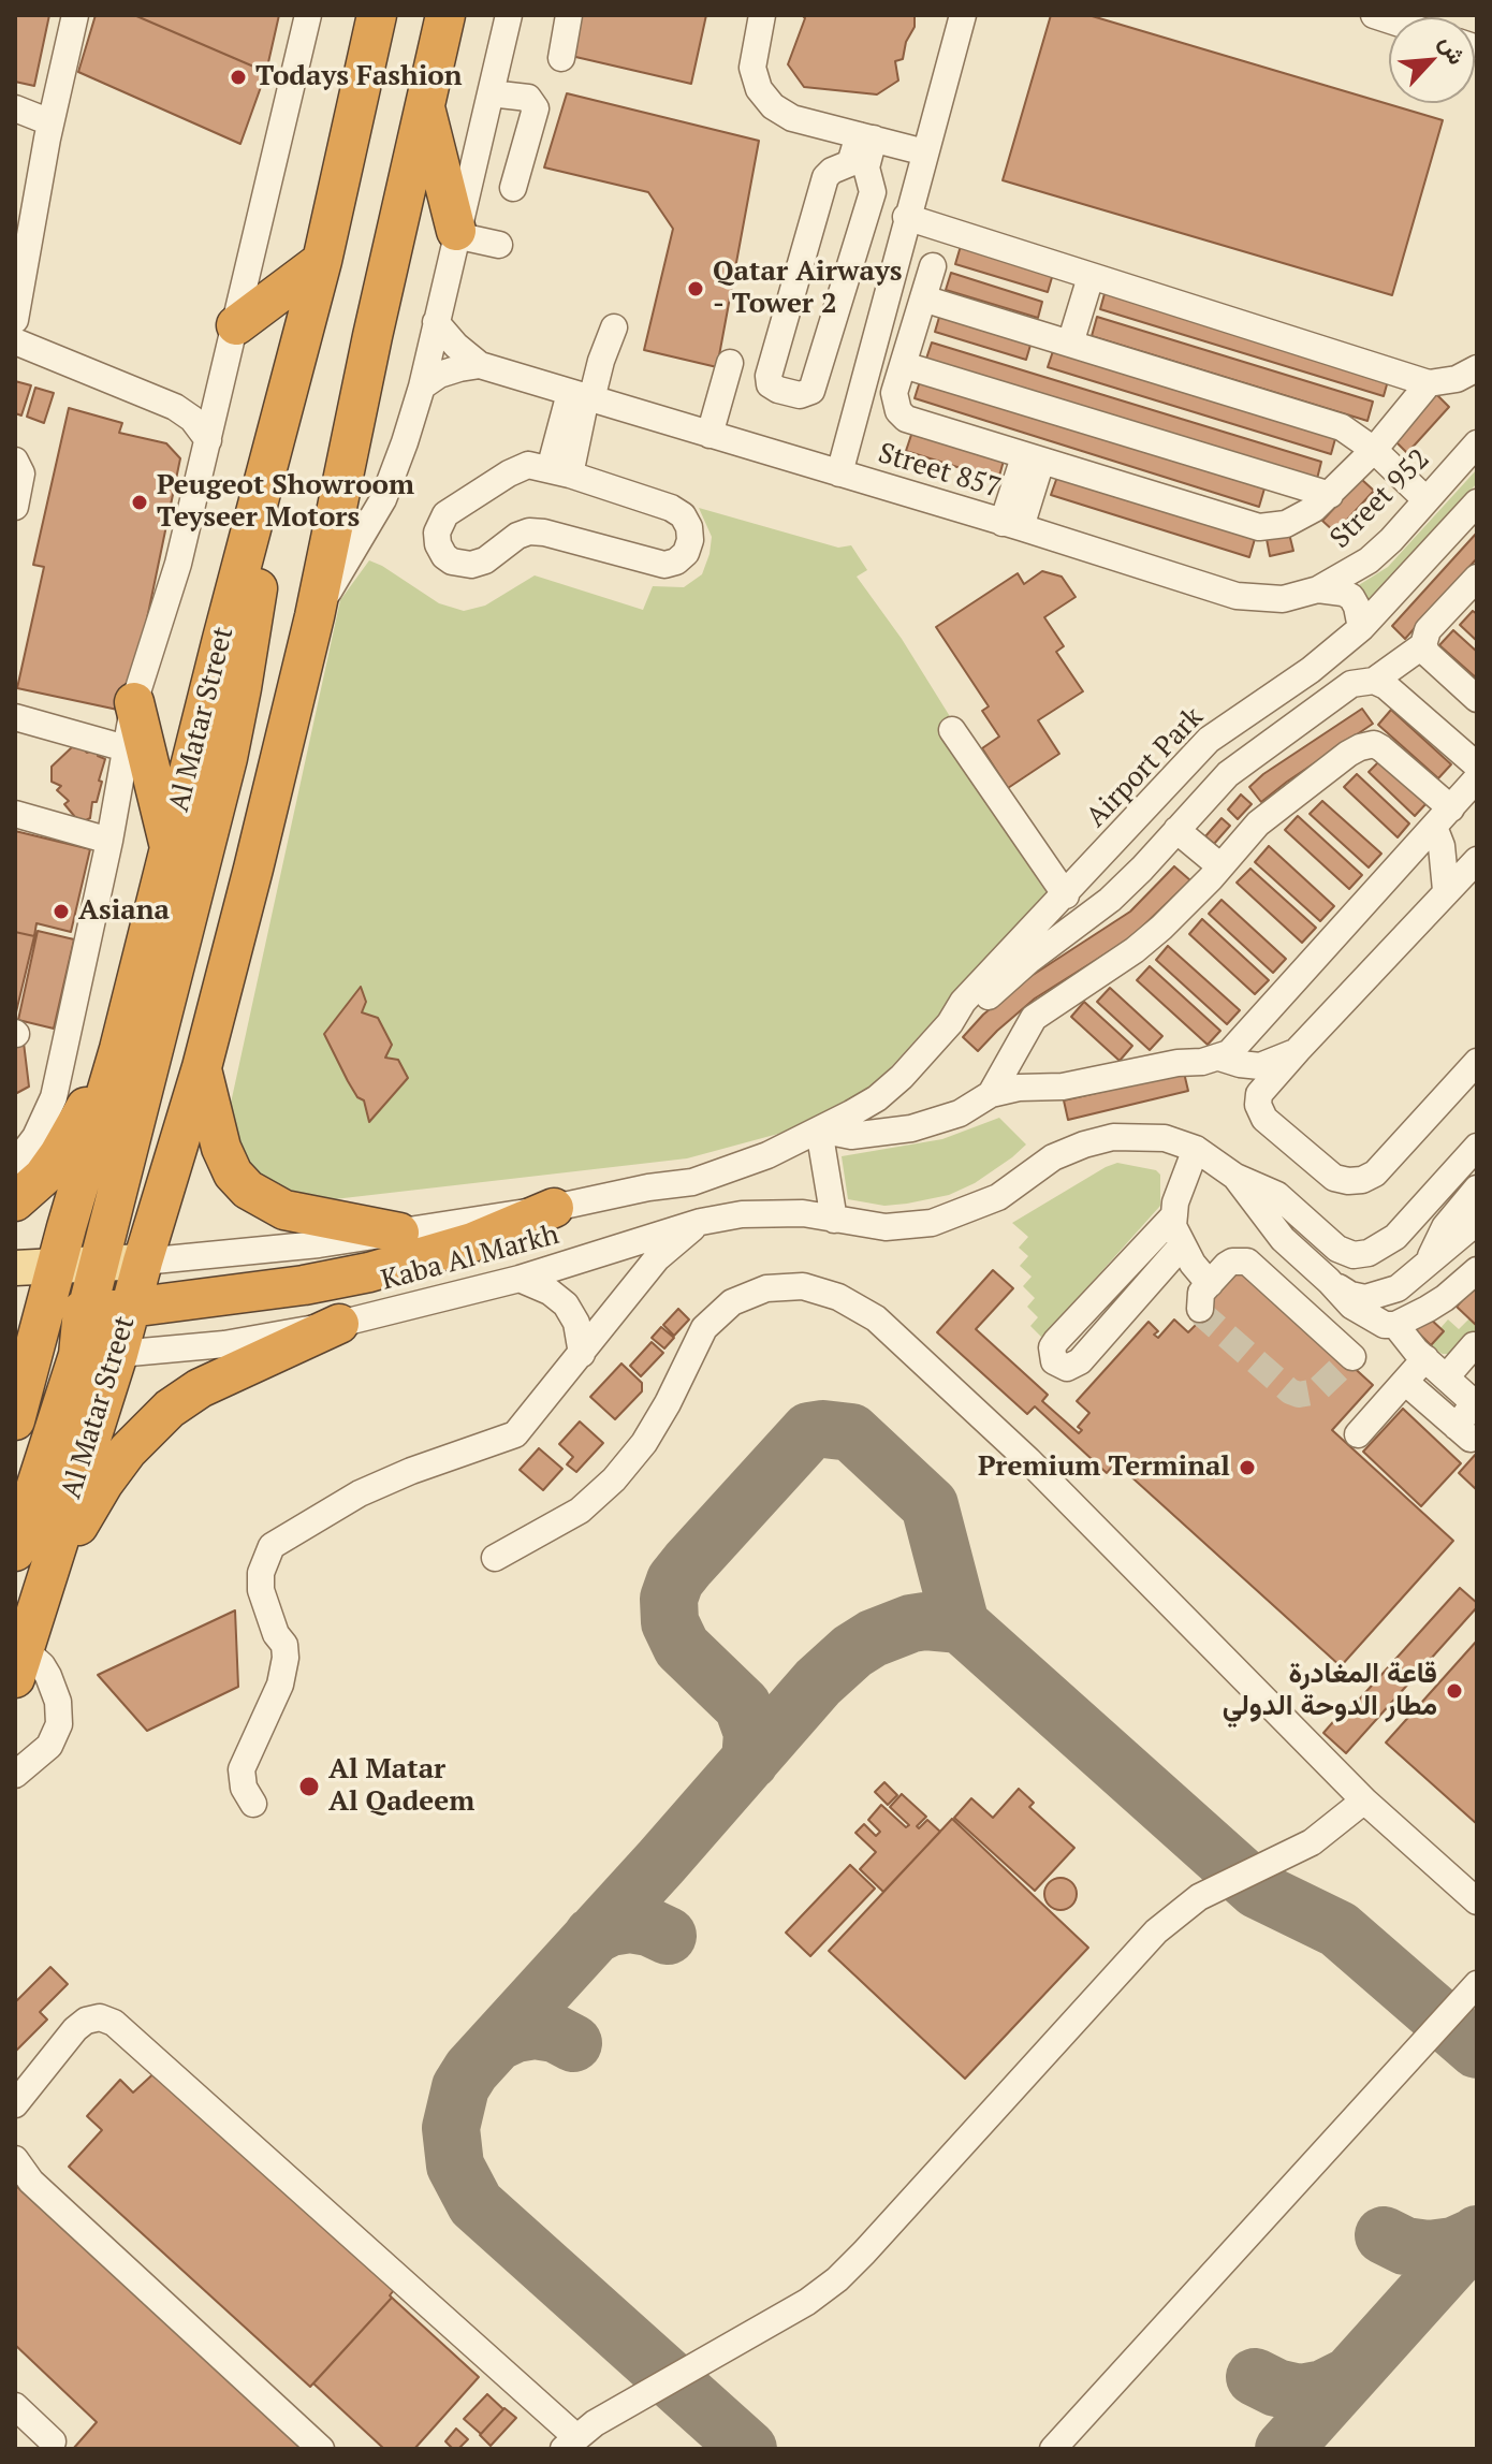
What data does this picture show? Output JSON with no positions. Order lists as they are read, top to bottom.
{
  "streets": {
    "highway": ["Al Matar Street"],
    "street": [
      "Street 857",
      "Street 952",
      "Airport Park",
      "Kaba Al Markh"
    ]
  },
  "crossings": [
    ["Street 857", "Street 952"],
    ["Street 857", "Al Matar Street"],
    ["Al Matar Street", "Kaba Al Markh"],
    ["Airport Park", "Kaba Al Markh"]
  ],
  "places": [
    "Todays Fashion",
    "Qatar Airways - Tower 2",
    "Peugeot Showroom Teyseer Motors",
    "Asiana",
    "Premium Terminal",
    "قاعة المغادرة مطار الدوحة الدولي",
    "Al Matar Al Qadeem"
  ],
  "north": "top right"
}
